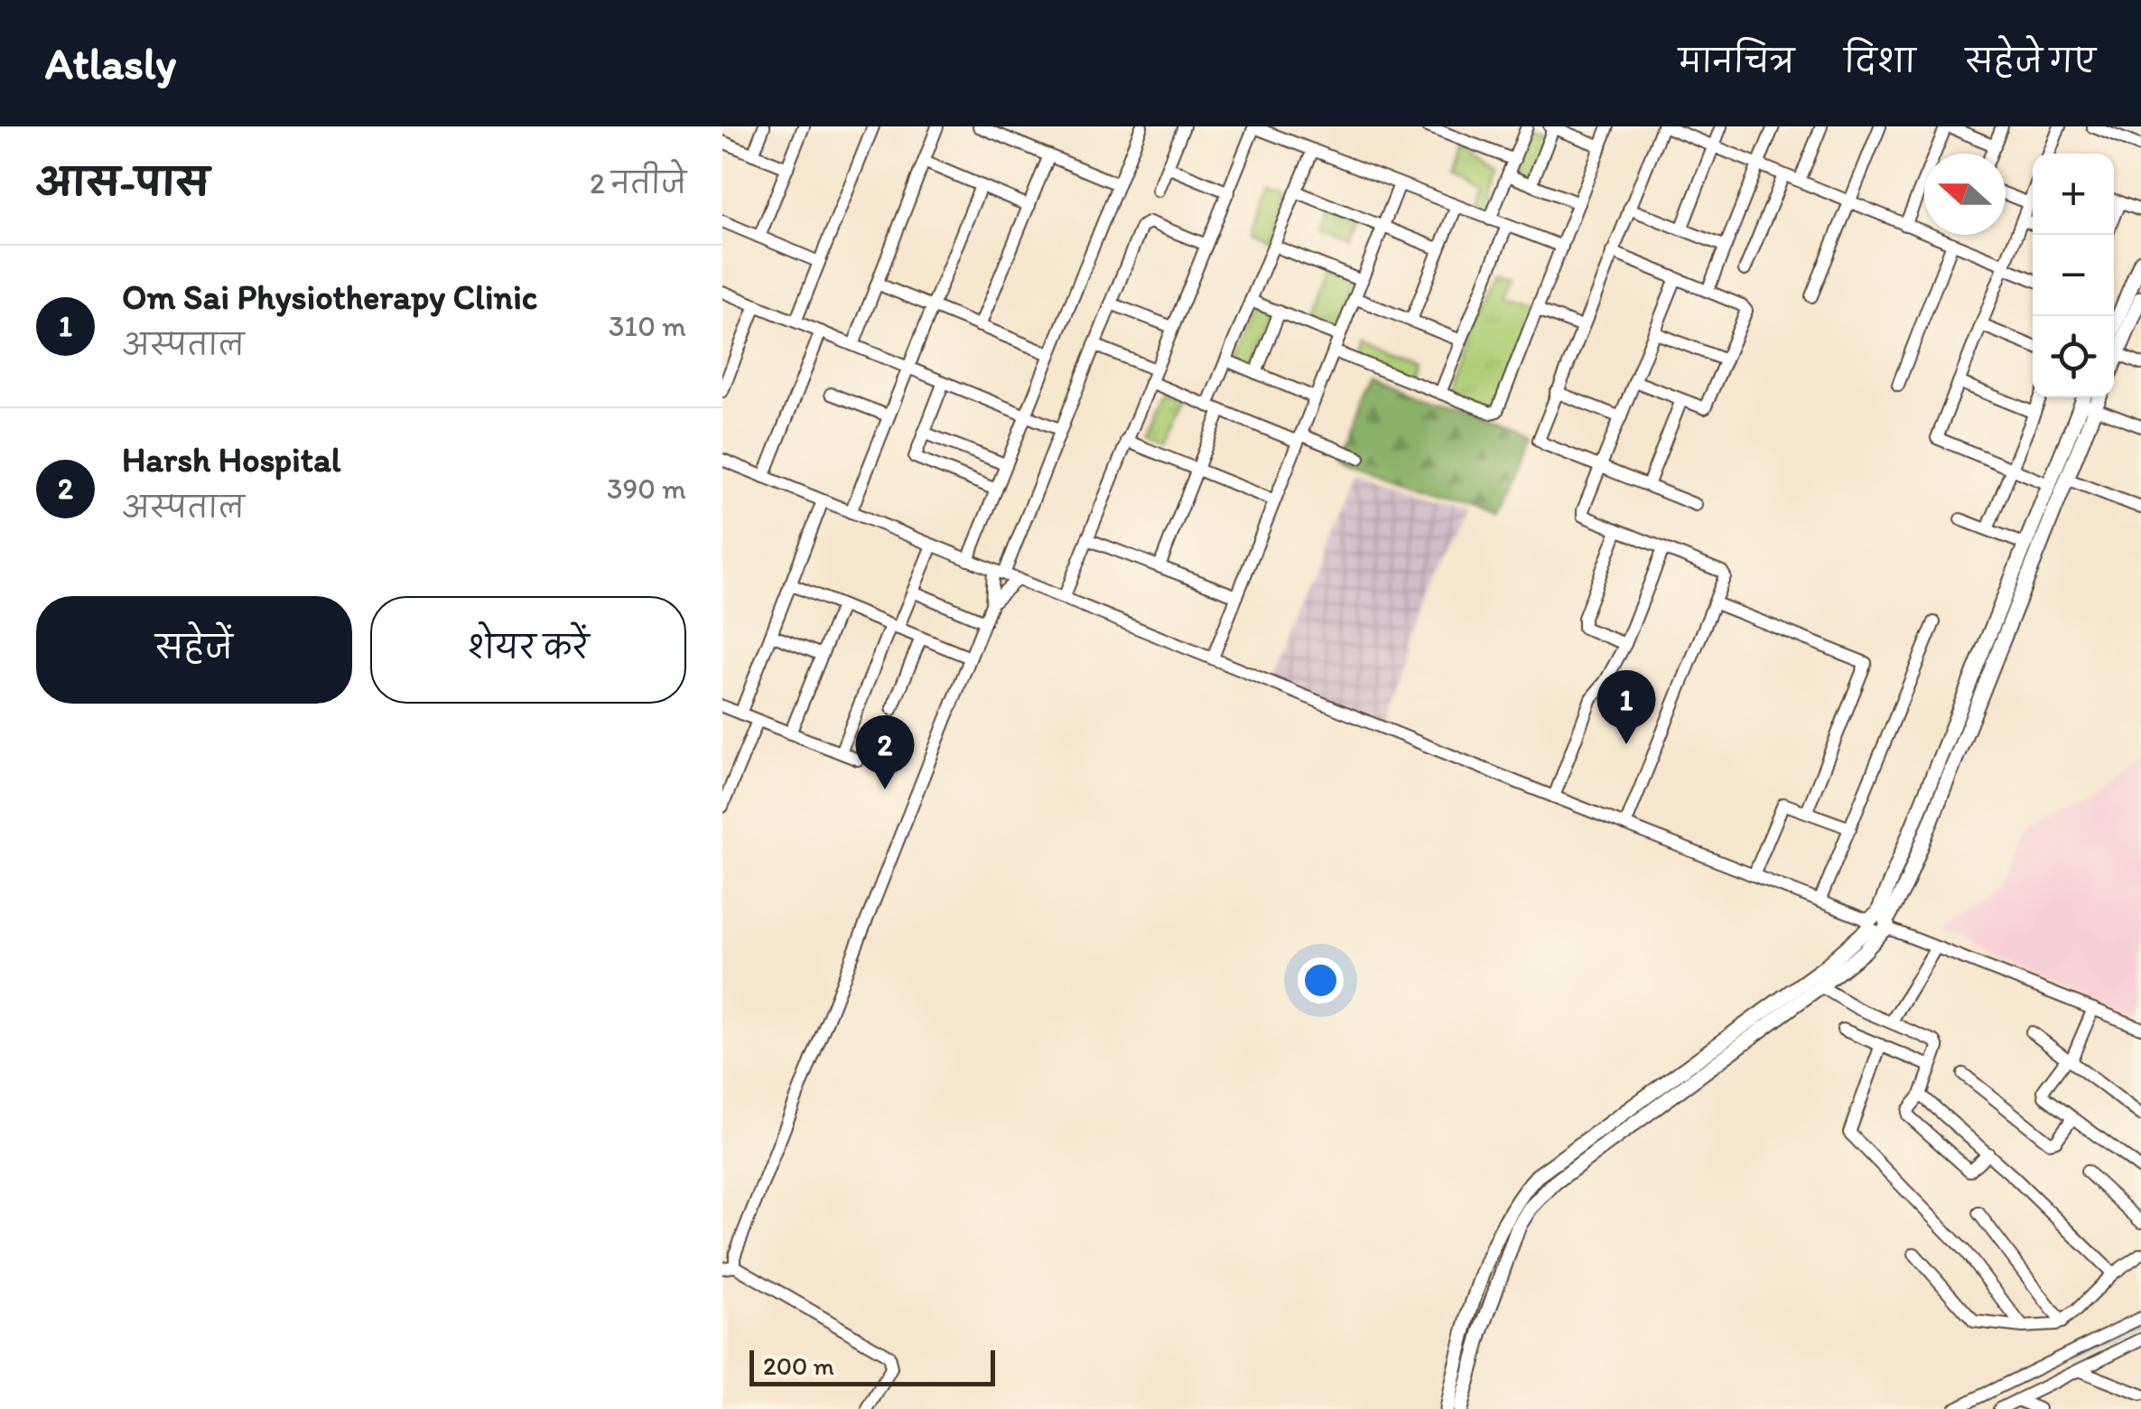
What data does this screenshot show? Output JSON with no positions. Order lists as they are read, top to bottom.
{
  "scale_bar": "200 m",
  "north": "left",
  "page": {
    "header": "Atlasly",
    "nav": ["मानचित्र", "दिशा", "सहेजे गए"],
    "heading": ["आस-पास", "2 नतीजे"],
    "map_buttons": ["+", "−"],
    "list": [
      {
        "mark": "1",
        "name": "Om Sai Physiotherapy Clinic",
        "note": "अस्पताल",
        "value": "310 m"
      },
      {
        "mark": "2",
        "name": "Harsh Hospital",
        "note": "अस्पताल",
        "value": "390 m"
      }
    ],
    "buttons": ["सहेजें", "शेयर करें"],
    "pins": ["1", "2"],
    "scale": "200 m"
  }
}
